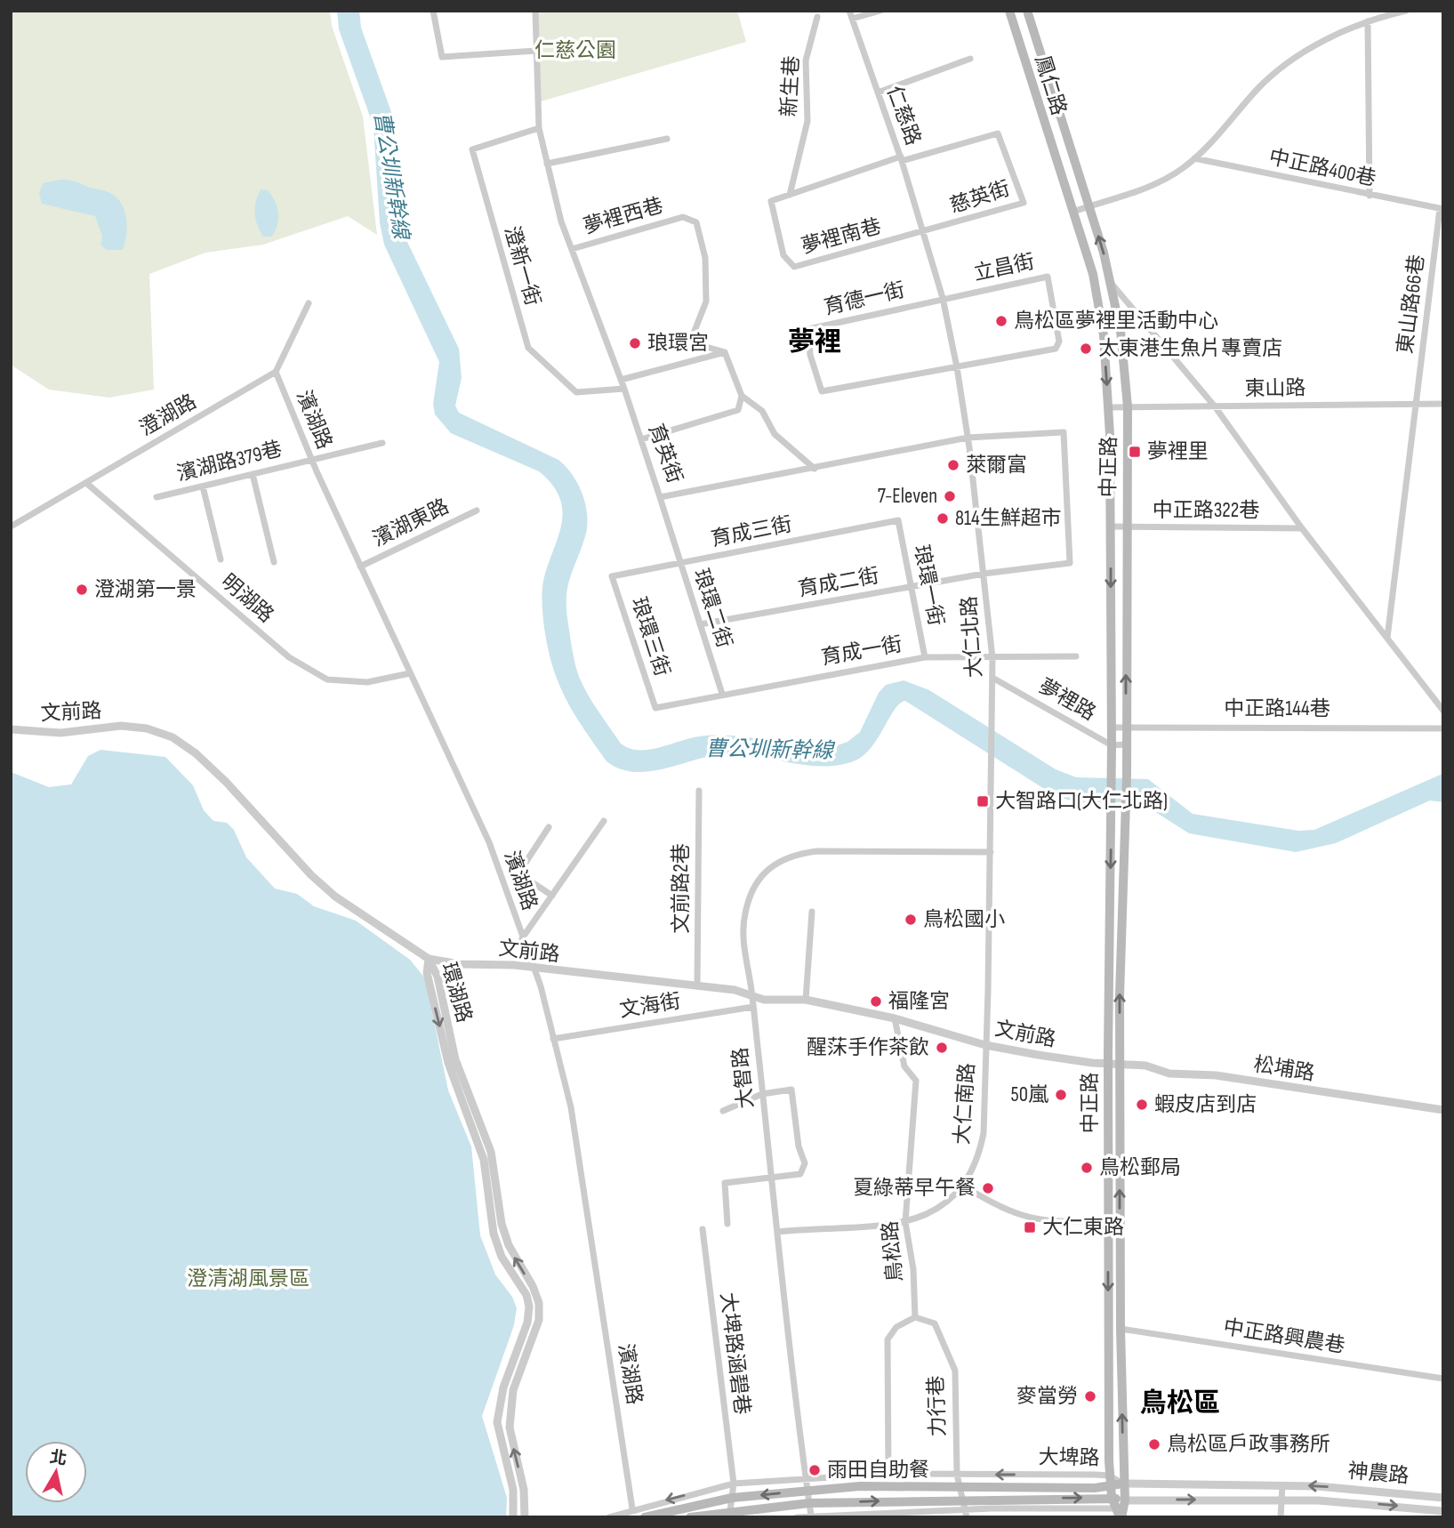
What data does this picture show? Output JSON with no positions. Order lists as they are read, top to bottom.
{
  "streets": {
    "main road": ["鳳仁路", "中正路", "大埤路"],
    "street": [
      "新生巷",
      "仁慈路",
      "中正路400巷",
      "慈英街",
      "夢裡西巷",
      "夢裡南巷",
      "澄新一街",
      "立昌街",
      "育德一街",
      "東山路66巷",
      "東山路",
      "澄湖路",
      "濱湖路",
      "育英街",
      "濱湖路379巷",
      "中正路322巷",
      "濱湖東路",
      "育成三街",
      "育成二街",
      "琅環一街",
      "明湖路",
      "琅環二街",
      "琅環三街",
      "大仁北路",
      "育成一街",
      "夢裡路",
      "中正路144巷",
      "文前路",
      "文前路2巷",
      "環湖路",
      "文海街",
      "松埔路",
      "大智路",
      "大仁南路",
      "鳥松路",
      "中正路興農巷",
      "大埤路涵碧巷",
      "力行巷",
      "神農路"
    ]
  },
  "crossings": [
    ["鳳仁路", "中正路"],
    ["新生巷", "夢裡南巷"],
    ["仁慈路", "慈英街"],
    ["仁慈路", "夢裡南巷"],
    ["仁慈路", "大仁北路"],
    ["中正路400巷", "東山路66巷"],
    ["慈英街", "夢裡南巷"],
    ["慈英街", "大仁北路"],
    ["夢裡西巷", "育英街"],
    ["夢裡南巷", "大仁北路"],
    ["澄新一街", "育英街"],
    ["立昌街", "育德一街"],
    ["立昌街", "大仁北路"],
    ["育德一街", "大仁北路"],
    ["東山路66巷", "東山路"],
    ["東山路", "中正路"],
    ["澄湖路", "濱湖路"],
    ["澄湖路", "明湖路"],
    ["濱湖路", "濱湖路379巷"],
    ["濱湖路", "濱湖東路"],
    ["濱湖路", "明湖路"],
    ["濱湖路", "文前路"],
    ["濱湖路", "文海街"],
    ["濱湖路", "大埤路"],
    ["育英街", "育成二街"],
    ["育英街", "琅環二街"],
    ["育英街", "大仁北路"],
    ["中正路", "中正路322巷"],
    ["中正路", "夢裡路"],
    ["中正路", "中正路144巷"],
    ["中正路", "文前路"],
    ["中正路", "松埔路"],
    ["中正路", "中正路興農巷"],
    ["中正路", "大埤路"],
    ["中正路", "神農路"],
    ["育成三街", "琅環一街"],
    ["育成三街", "琅環二街"],
    ["育成三街", "琅環三街"],
    ["育成二街", "琅環一街"],
    ["育成二街", "琅環二街"],
    ["育成二街", "大仁北路"],
    ["琅環一街", "育成一街"],
    ["琅環二街", "育成一街"],
    ["琅環三街", "育成一街"],
    ["大仁北路", "育成一街"],
    ["大仁北路", "夢裡路"],
    ["大仁北路", "文前路"],
    ["大仁北路", "大智路"],
    ["大仁北路", "大仁南路"],
    ["文前路", "文前路2巷"],
    ["文前路", "環湖路"],
    ["文前路", "松埔路"],
    ["文前路", "大智路"],
    ["文前路", "大仁南路"],
    ["文前路", "鳥松路"],
    ["文海街", "大智路"],
    ["大智路", "大仁南路"],
    ["大智路", "大埤路"],
    ["大仁南路", "鳥松路"],
    ["鳥松路", "力行巷"],
    ["大埤路涵碧巷", "大埤路"],
    ["力行巷", "大埤路"],
    ["大埤路", "神農路"]
  ],
  "districts": ["夢裡", "鳥松區"],
  "water": ["曹公圳新幹線"],
  "parks": ["仁慈公園", "澄清湖風景區"],
  "places": {
    "other": [
      "鳥松區夢裡里活動中心",
      "琅環宮",
      "太東港生魚片專賣店",
      "萊爾富",
      "7-Eleven",
      "814生鮮超市",
      "澄湖第一景",
      "鳥松國小",
      "福隆宮",
      "醒莯手作茶飲",
      "50嵐",
      "蝦皮店到店",
      "鳥松郵局",
      "夏綠蒂早午餐",
      "麥當勞",
      "鳥松區戶政事務所",
      "雨田自助餐"
    ],
    "transit": ["夢裡里", "大智路口(大仁北路)", "大仁東路"]
  },
  "north": "top"
}
